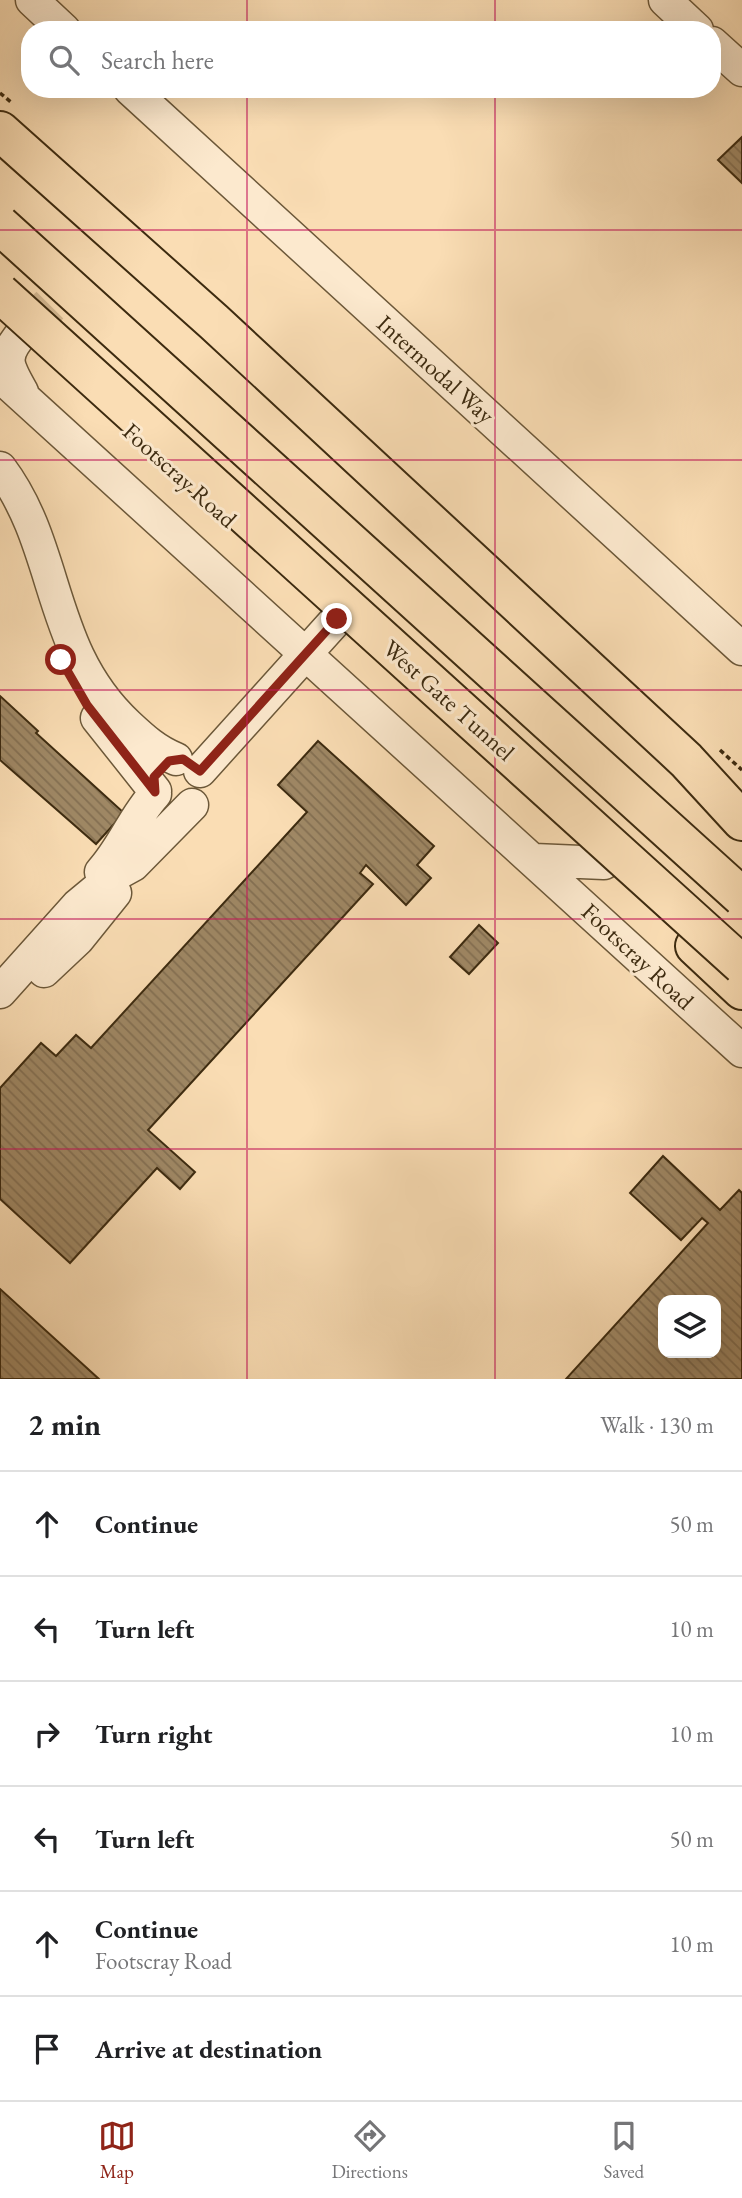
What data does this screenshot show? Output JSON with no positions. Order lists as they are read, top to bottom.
{
  "streets": {
    "main road": ["Footscray Road", "West Gate Tunnel"],
    "street": ["Intermodal Way"]
  },
  "page": {
    "search": "Search here",
    "heading": ["2 min", "Walk · 130 m"],
    "list": [
      ["Continue", "50 m"],
      ["Turn left", "10 m"],
      ["Turn right", "10 m"],
      ["Turn left", "50 m"],
      ["Continue", "Footscray Road", "10 m"],
      "Arrive at destination"
    ],
    "nav": ["Map", "Directions", "Saved"]
  }
}
